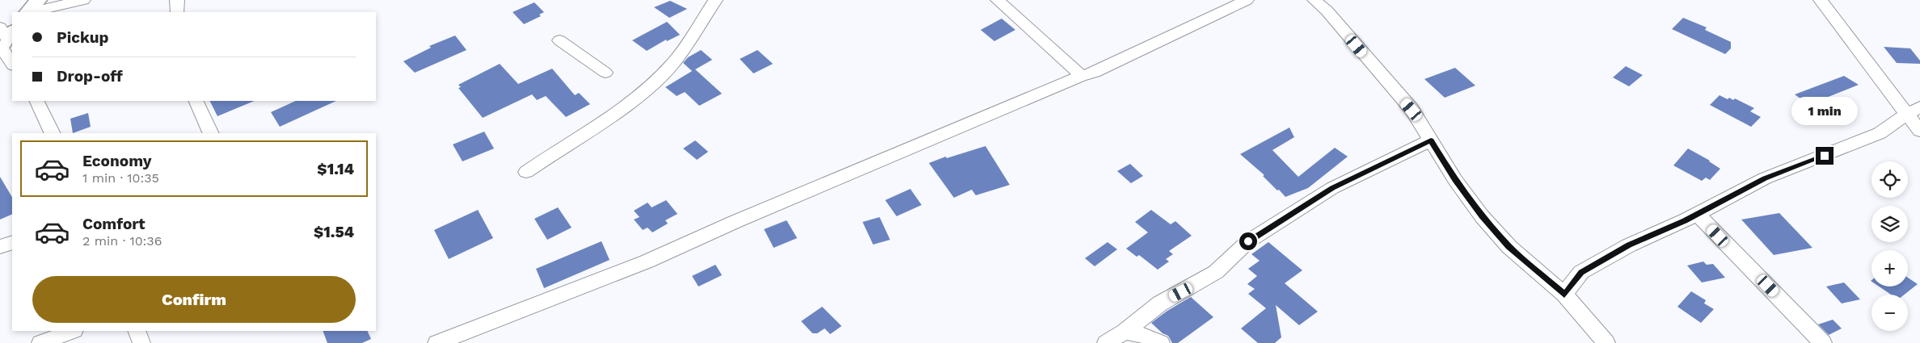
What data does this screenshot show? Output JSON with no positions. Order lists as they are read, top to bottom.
{
  "page": {
    "banner": ["Pickup", "Drop-off"],
    "bubble": "1 min",
    "list": [
      {
        "name": "Economy",
        "note": "1 min · 10:35",
        "value": "$1.14"
      },
      {
        "name": "Comfort",
        "note": "2 min · 10:36",
        "value": "$1.54"
      }
    ],
    "map_buttons": ["+", "−"],
    "buttons": "Confirm"
  }
}
